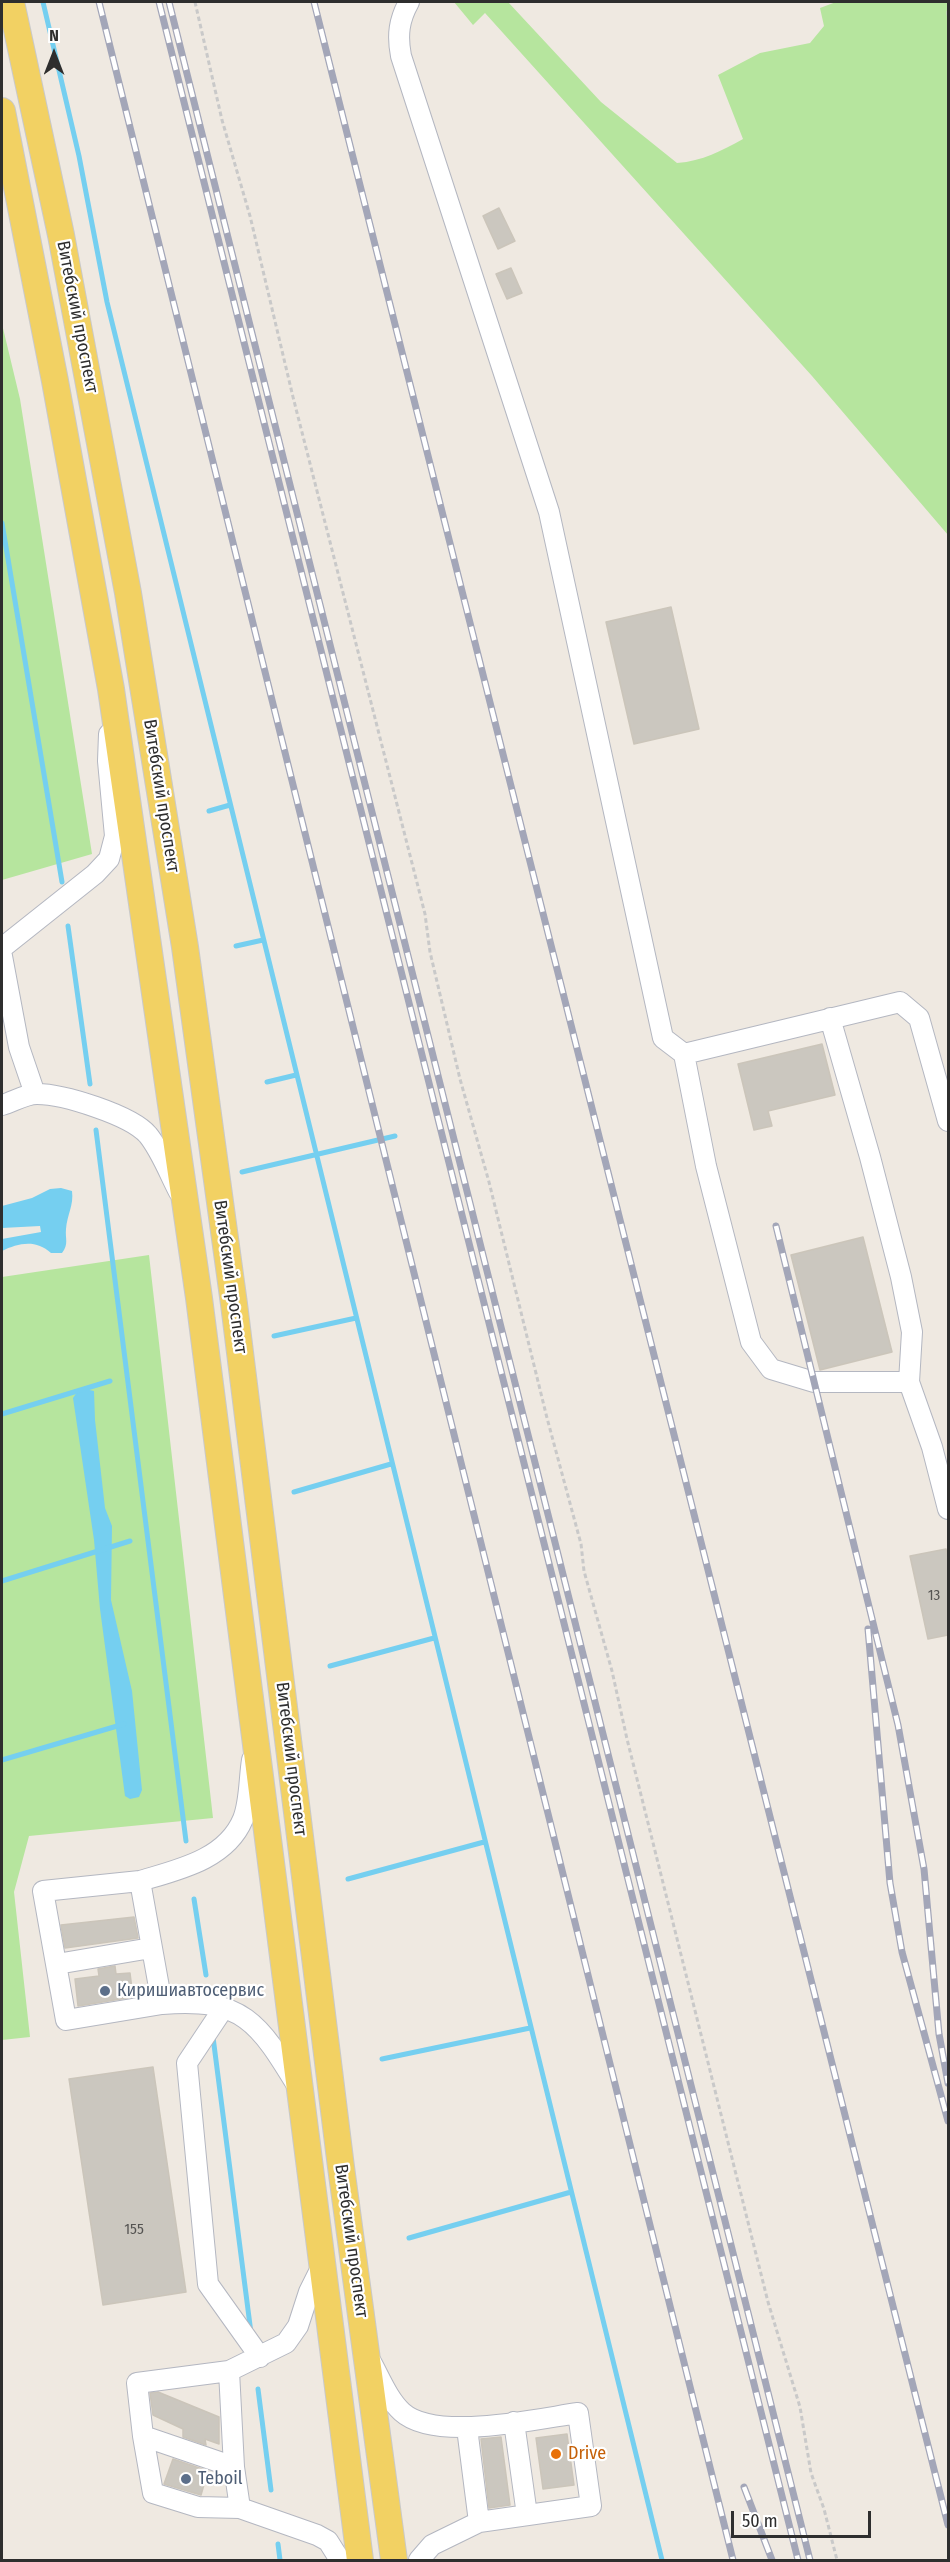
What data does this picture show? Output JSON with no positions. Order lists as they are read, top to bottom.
{
  "streets": {
    "main road": ["Витебский проспект"]
  },
  "places": ["Киришиавтосервис", "Drive", "Teboil"],
  "house_numbers": ["13", "155"],
  "scale_bar": "50 m",
  "north": "top"
}
